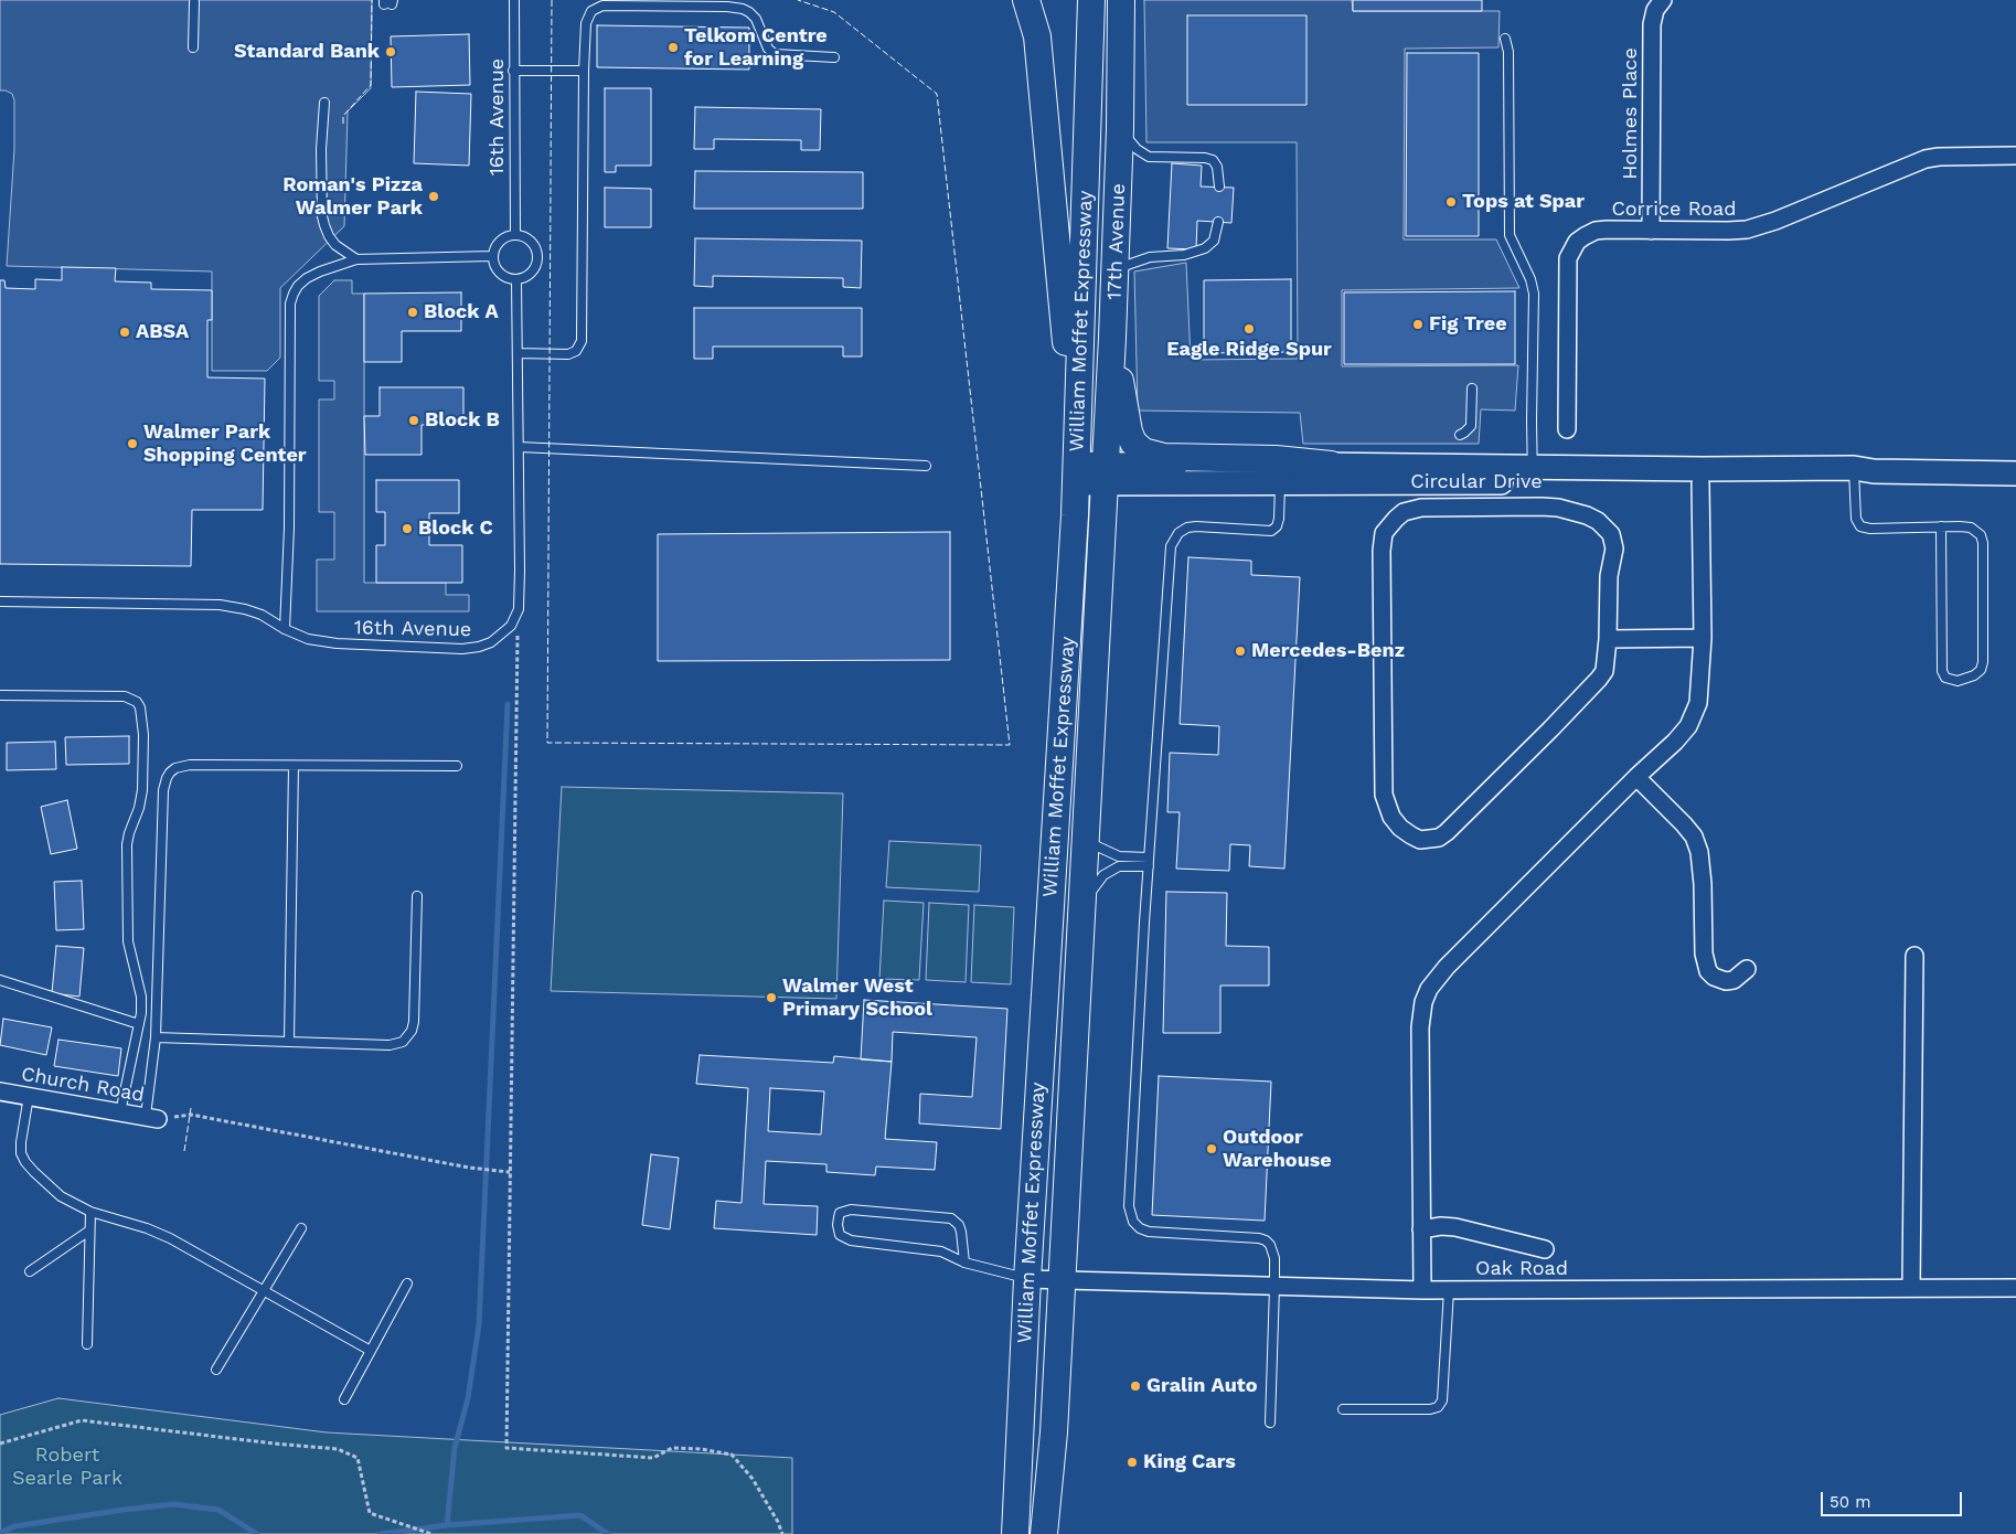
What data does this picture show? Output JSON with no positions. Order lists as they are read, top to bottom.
{
  "streets": {
    "main road": ["17th Avenue", "William Moffet Expressway"],
    "street": [
      "Holmes Place",
      "Corrice Road",
      "Circular Drive",
      "Church Road",
      "Oak Road"
    ],
    "lane": ["16th Avenue"]
  },
  "crossings": [
    ["Holmes Place", "Corrice Road"],
    ["17th Avenue", "William Moffet Expressway"],
    ["17th Avenue", "Circular Drive"],
    ["William Moffet Expressway", "Circular Drive"],
    ["William Moffet Expressway", "Oak Road"]
  ],
  "parks": ["Robert Searle Park"],
  "places": [
    "Telkom Centre for Learning",
    "Standard Bank",
    "Roman's Pizza Walmer Park",
    "Tops at Spar",
    "Block A",
    "Fig Tree",
    "Eagle Ridge Spur",
    "ABSA",
    "Block B",
    "Walmer Park Shopping Center",
    "Block C",
    "Mercedes-Benz",
    "Walmer West Primary School",
    "Outdoor Warehouse",
    "Gralin Auto",
    "King Cars"
  ],
  "scale_bar": "50 m"
}
